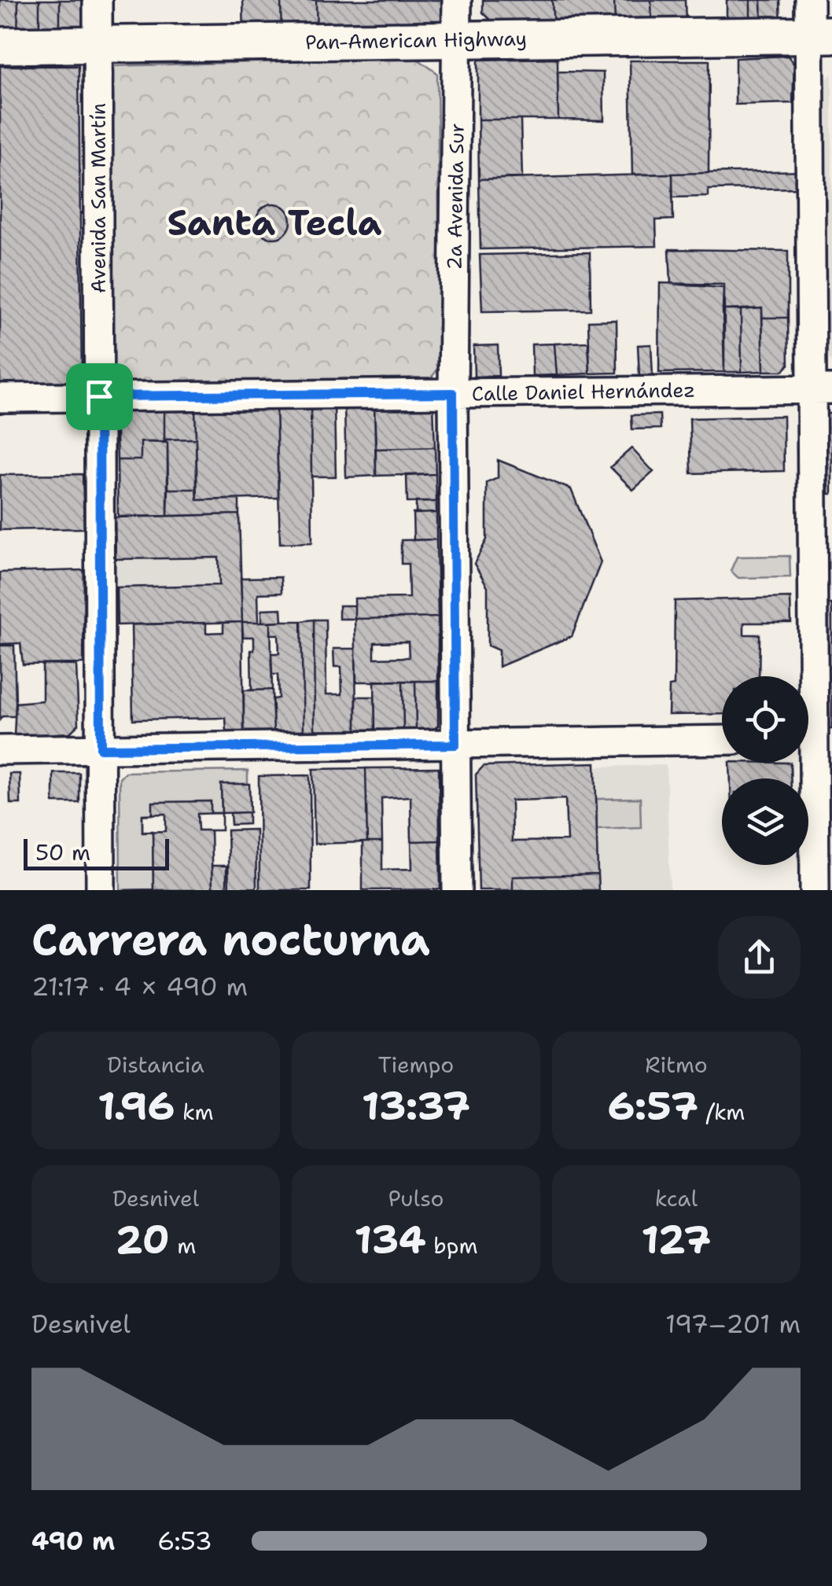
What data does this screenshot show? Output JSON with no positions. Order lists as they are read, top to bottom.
{
  "streets": {
    "main road": ["Pan-American Highway"],
    "street": ["2a Avenida Sur", "Avenida San Martín", "Calle Daniel Hernández"]
  },
  "crossings": [
    ["Pan-American Highway", "2a Avenida Sur"],
    ["Pan-American Highway", "Avenida San Martín"],
    ["2a Avenida Sur", "Calle Daniel Hernández"],
    ["Avenida San Martín", "Calle Daniel Hernández"]
  ],
  "districts": ["Santa Tecla"],
  "scale_bar": "50 m",
  "page": {
    "scale": "50 m",
    "heading": ["Carrera nocturna", "21:17 · 4 × 490 m"],
    "stats": [
      ["Distancia", "1.96 km"],
      ["Tiempo", "13:37"],
      ["Ritmo", "6:57 /km"],
      ["Desnivel", "20 m"],
      ["Pulso", "134 bpm"],
      ["kcal", "127"]
    ],
    "chart": ["Desnivel", "197–201 m"],
    "list": [
      {
        "name": "490 m",
        "note": "6:53"
      }
    ]
  }
}
